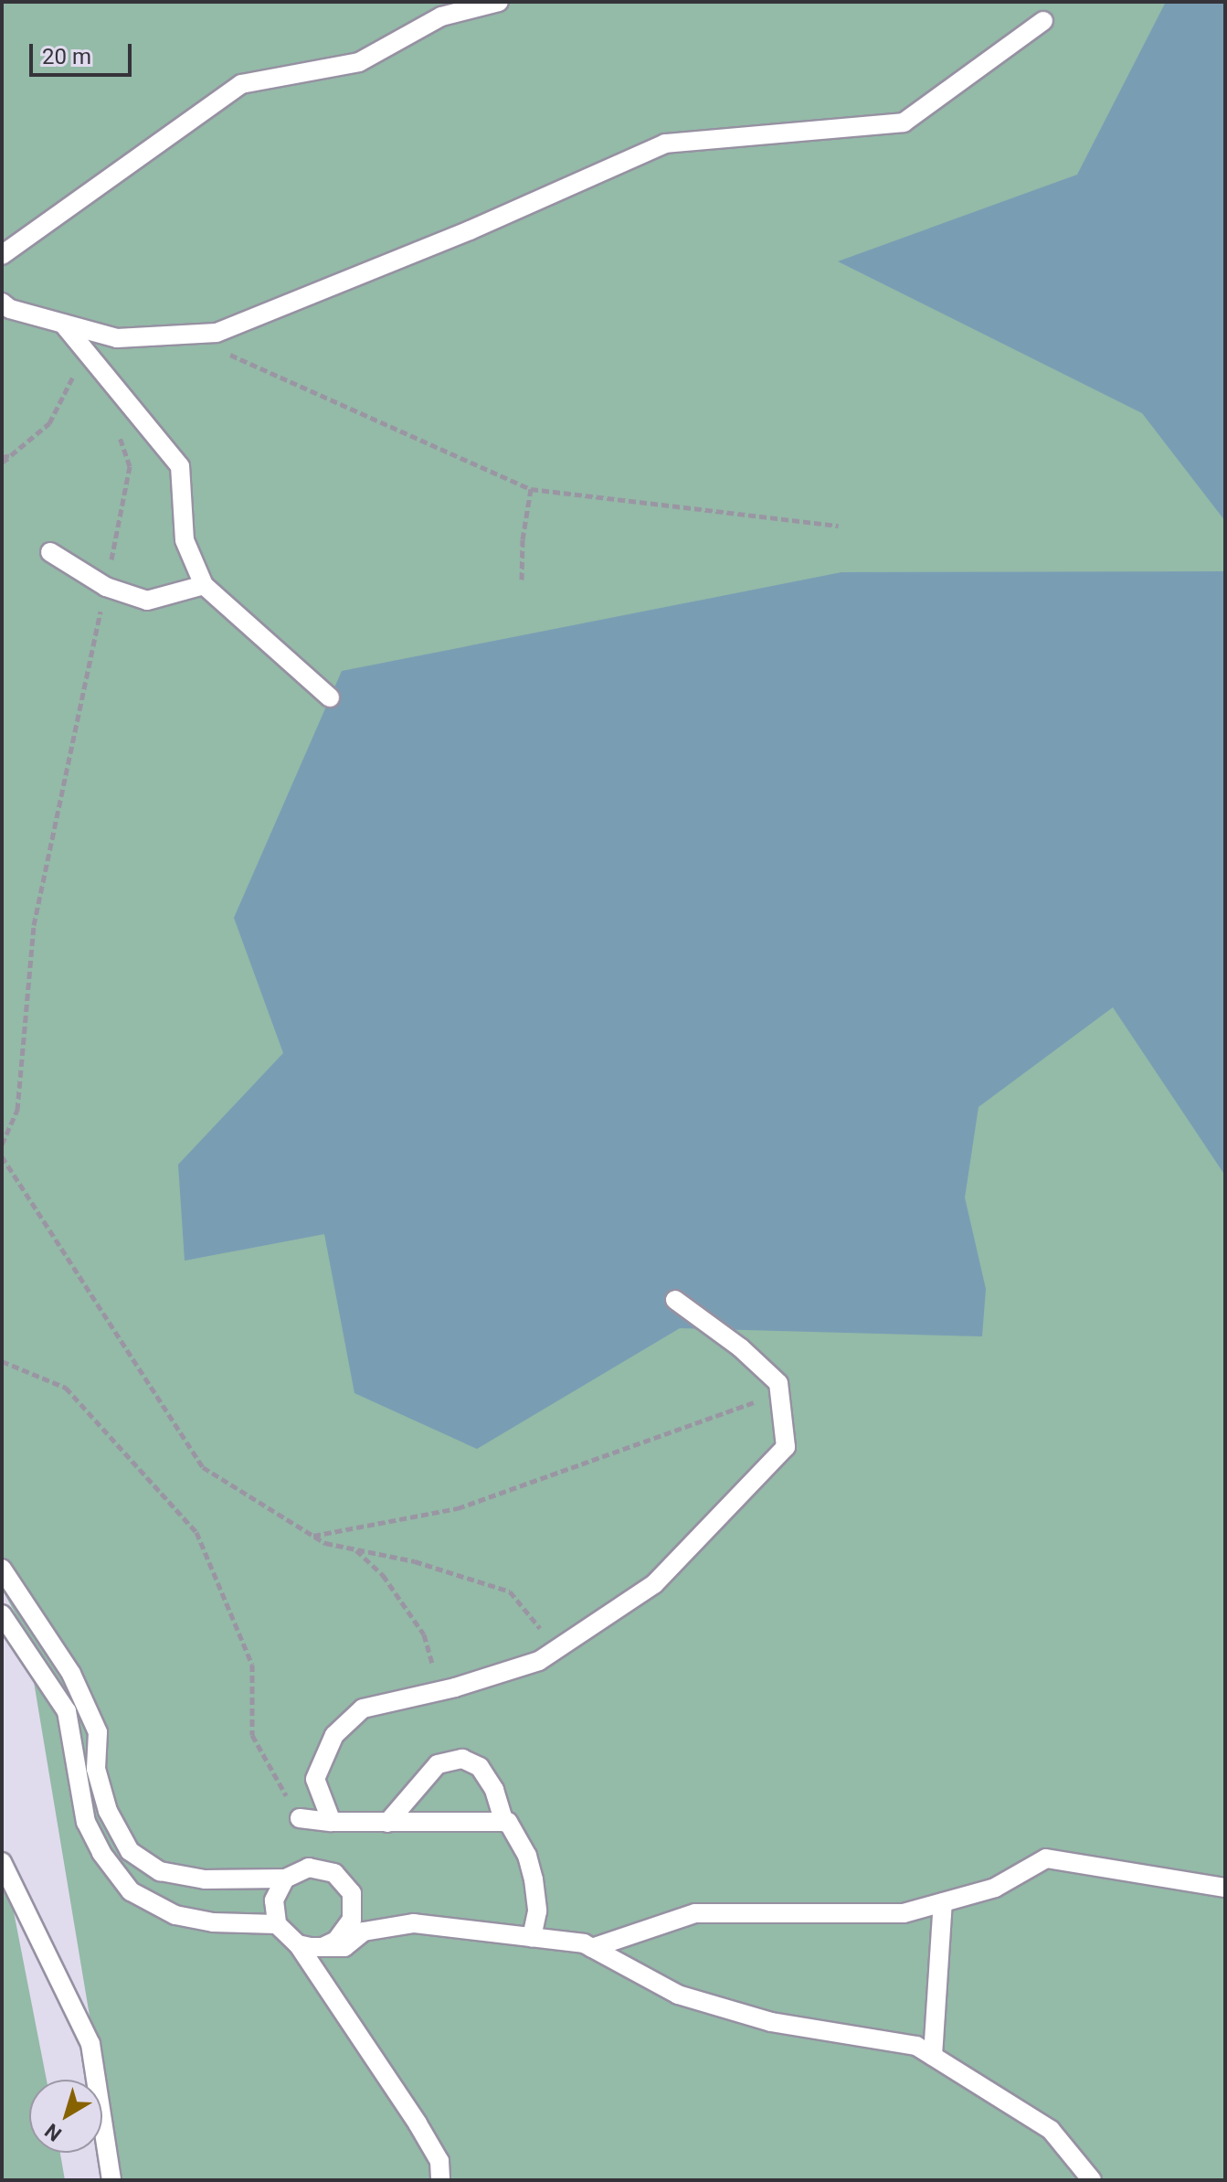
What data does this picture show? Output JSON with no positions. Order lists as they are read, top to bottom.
{
  "scale_bar": "20 m",
  "north": "bottom left"
}
